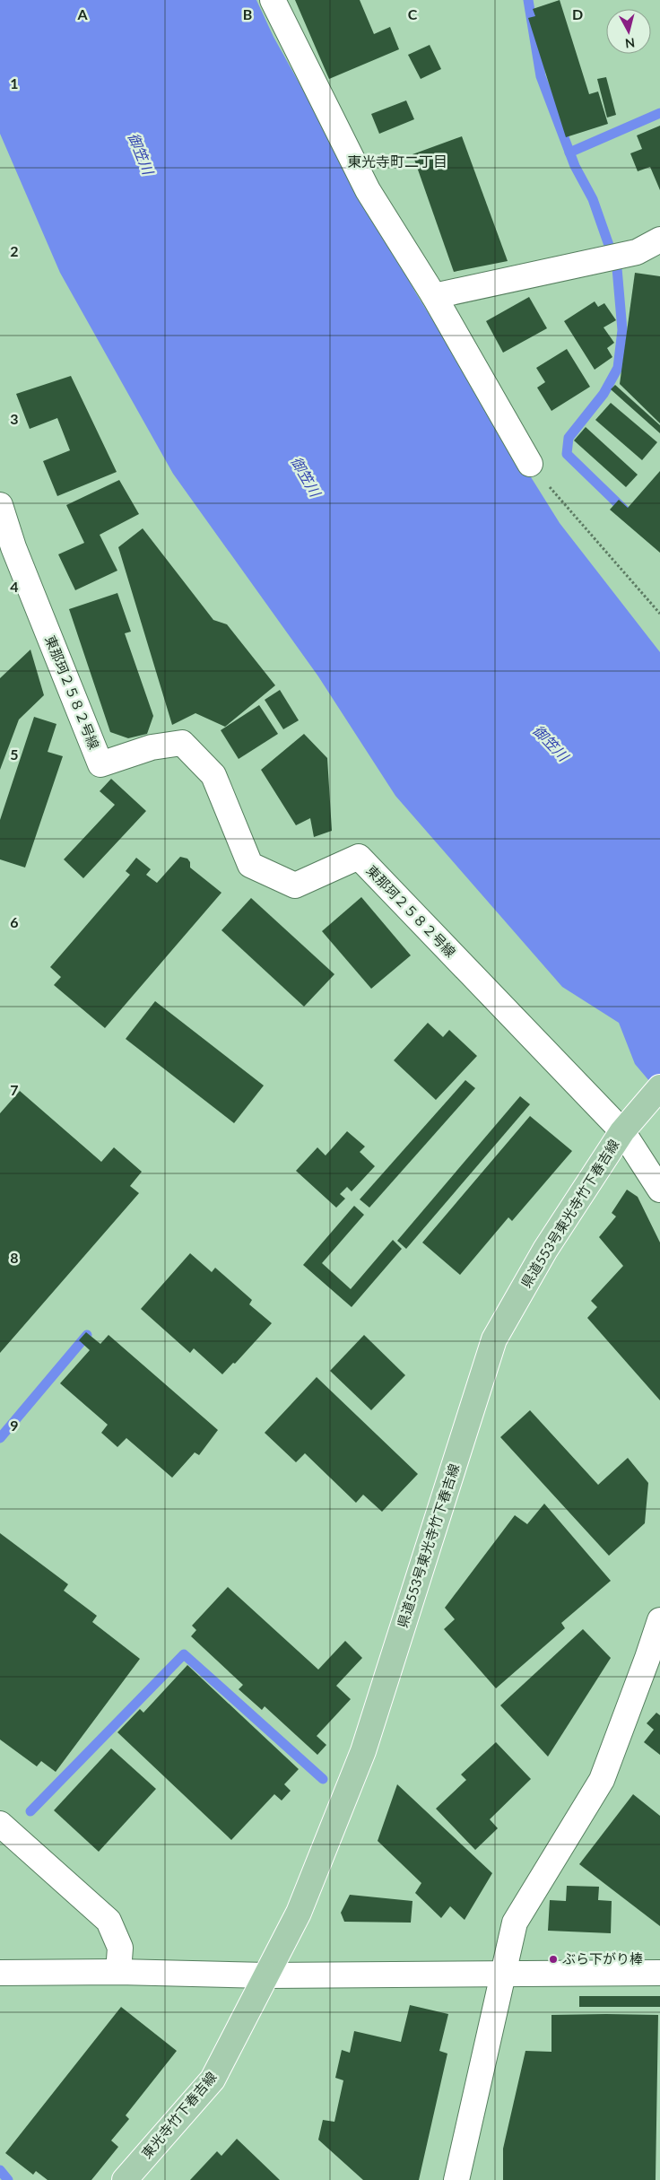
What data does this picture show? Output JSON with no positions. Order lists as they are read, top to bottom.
{
  "streets": {
    "main road": ["県道553号東光寺竹下春吉線", "東光寺竹下春吉線"],
    "street": ["東那珂２５８２号線"]
  },
  "crossings": [
    ["東那珂２５８２号線", "県道553号東光寺竹下春吉線"],
    ["県道553号東光寺竹下春吉線", "東光寺竹下春吉線"]
  ],
  "districts": ["東光寺町二丁目"],
  "water": ["御笠川"],
  "places": ["ぶら下がり棒"],
  "north": "bottom",
  "grid": {
    "columns": [
      "A",
      "B",
      "C",
      "D"
    ],
    "rows": [
      "1",
      "2",
      "3",
      "4",
      "5",
      "6",
      "7",
      "8",
      "9"
    ]
  }
}
